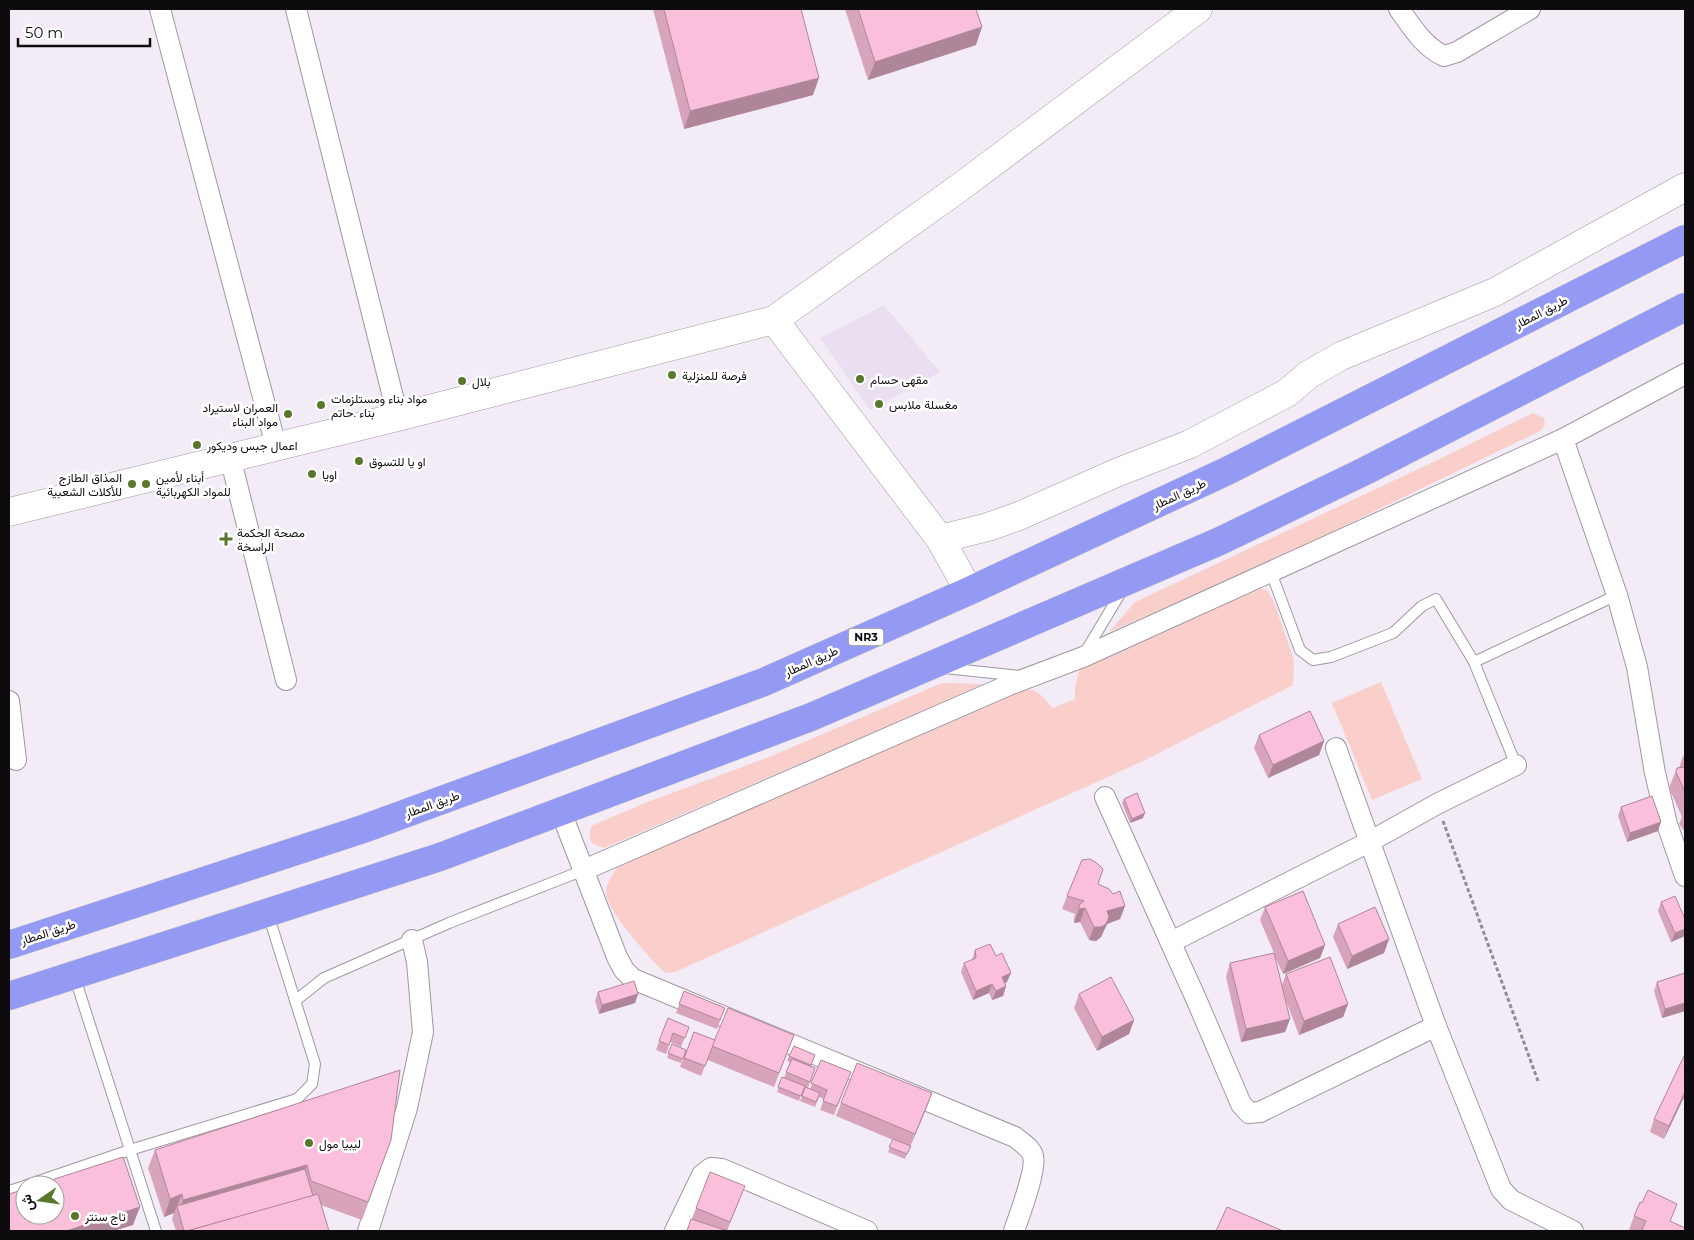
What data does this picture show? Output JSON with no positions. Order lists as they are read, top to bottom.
{
  "streets": {
    "highway": ["طريق المطار", "NR3"]
  },
  "places": {
    "other": [
      "فرصة للمنزلية",
      "مقهى حسام",
      "بلال",
      "مغسلة ملابس",
      "مواد بناء ومستلزمات بناء .حاتم",
      "العمران لاستيراد مواد البناء",
      "اعمال جبس وديكور",
      "او يا للتسوق",
      "اويا",
      "المذاق الطازج للأكلات الشعبية",
      "أبناء لأمين للمواد الكهربائية",
      "ليبيا مول",
      "تاج سنتر"
    ],
    "health": ["مصحة الحكمة الراسخة"]
  },
  "scale_bar": "50 m",
  "north": "left"
}
